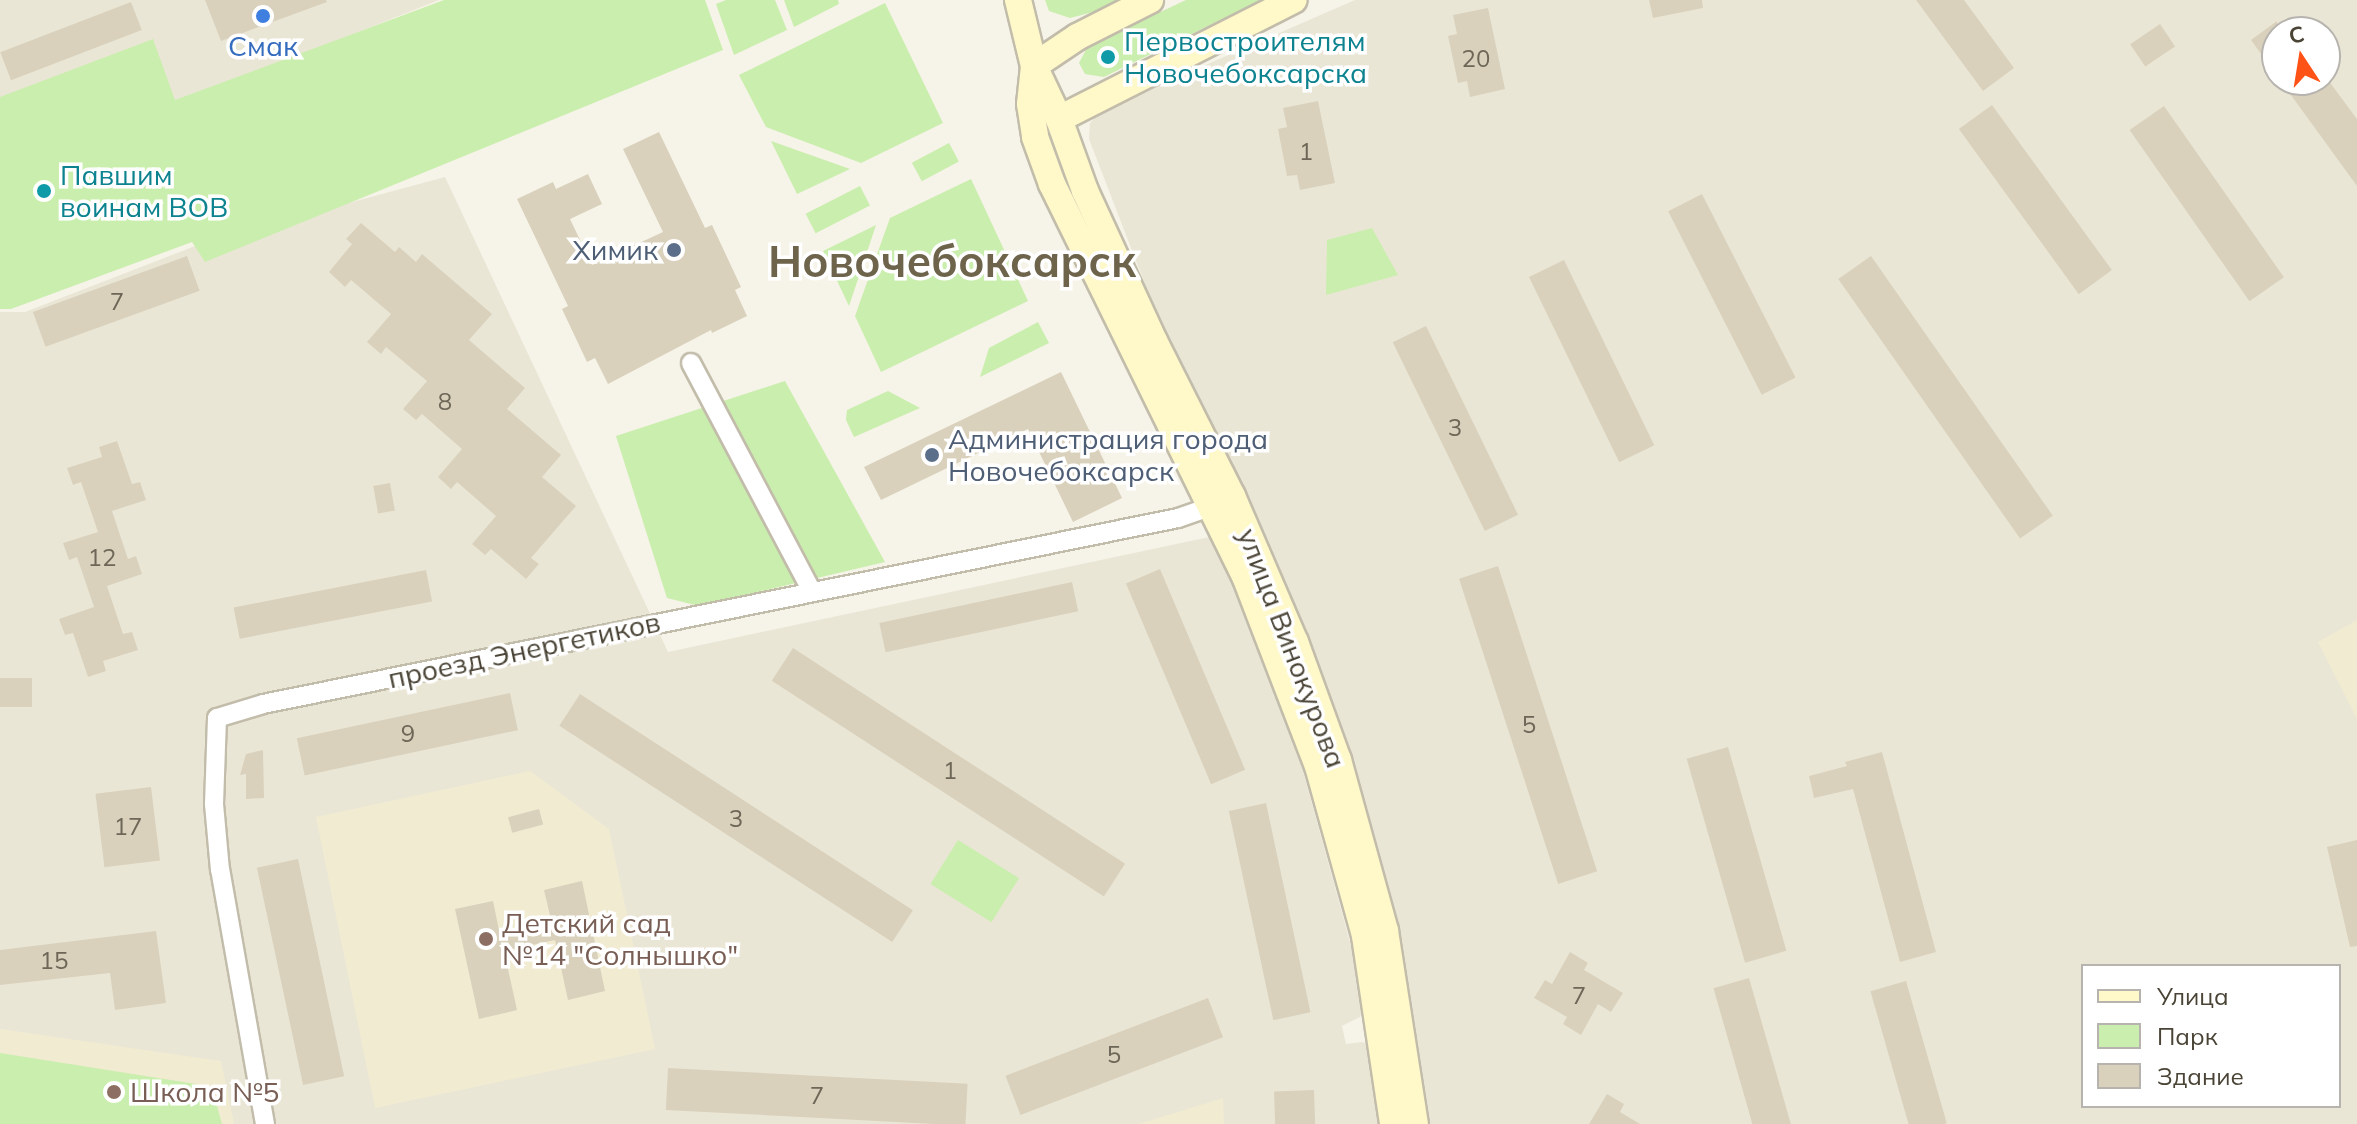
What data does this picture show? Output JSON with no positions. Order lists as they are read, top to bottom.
{
  "streets": {
    "main road": ["улица Винокурова"],
    "street": ["проезд Энергетиков"]
  },
  "crossings": [
    ["улица Винокурова", "проезд Энергетиков"]
  ],
  "districts": ["Новочебоксарск"],
  "places": [
    "Смак",
    "Первостроителям Новочебоксарска",
    "Павшим воинам ВОВ",
    "Химик",
    "Администрация города Новочебоксарск",
    "Детский сад №14 \"Солнышко\"",
    "Школа №5"
  ],
  "house_numbers": [
    "20",
    "1",
    "7",
    "8",
    "3",
    "12",
    "5",
    "9",
    "1",
    "3",
    "17",
    "15",
    "7",
    "5",
    "7"
  ],
  "legend": ["Улица", "Парк", "Здание"],
  "north": "top"
}
